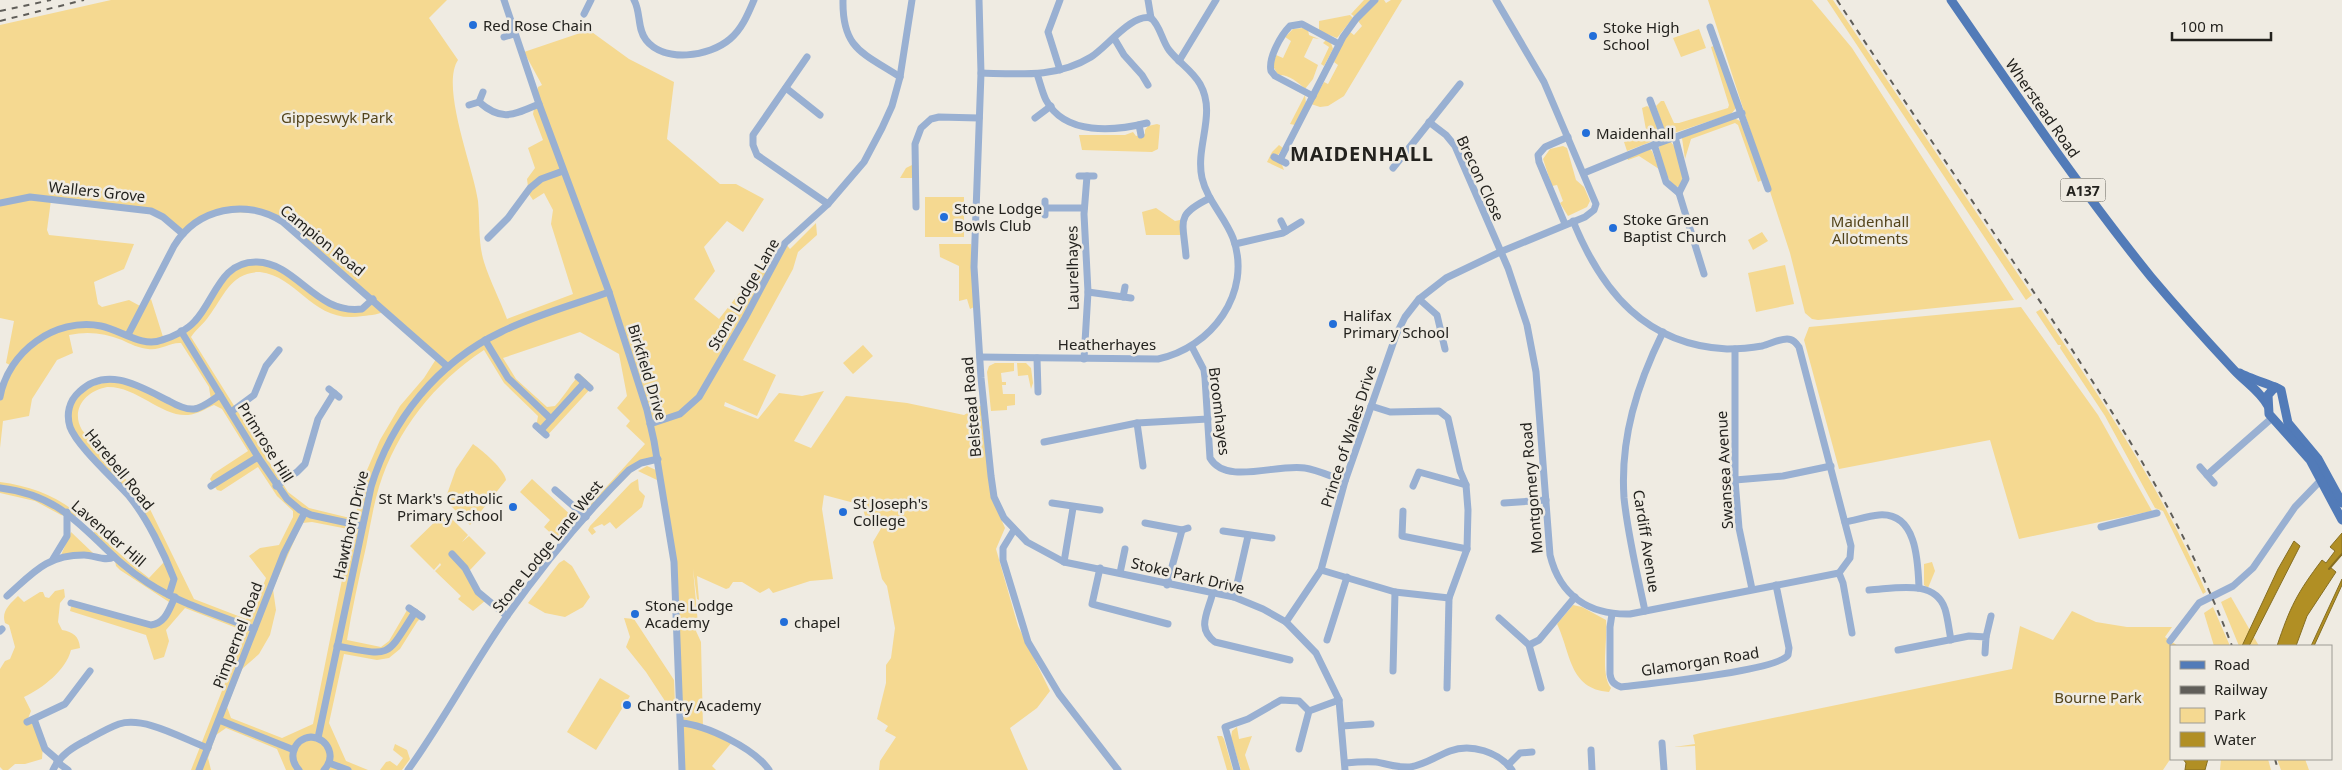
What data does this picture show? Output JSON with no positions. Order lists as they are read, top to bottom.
{
  "streets": {
    "main road": ["Wherstead Road", "A137"],
    "street": [
      "Brecon Close",
      "Wallers Grove",
      "Campion Road",
      "Laurelhayes",
      "Stone Lodge Lane",
      "Heatherhayes",
      "Birkfield Drive",
      "Belstead Road",
      "Broomhayes",
      "Prince of Wales Drive",
      "Primrose Hill",
      "Harebell Road",
      "Swansea Avenue",
      "Montgomery Road",
      "Hawthorn Drive",
      "Lavender Hill",
      "Cardiff Avenue",
      "Stone Lodge Lane West",
      "Stoke Park Drive",
      "Pimpernel Road",
      "Glamorgan Road"
    ]
  },
  "crossings": [
    ["Brecon Close", "Prince of Wales Drive"],
    ["Brecon Close", "Montgomery Road"],
    ["Wallers Grove", "Campion Road"],
    ["Campion Road", "Hawthorn Drive"],
    ["Laurelhayes", "Heatherhayes"],
    ["Stone Lodge Lane", "Birkfield Drive"],
    ["Heatherhayes", "Belstead Road"],
    ["Heatherhayes", "Broomhayes"],
    ["Birkfield Drive", "Hawthorn Drive"],
    ["Birkfield Drive", "Stone Lodge Lane West"],
    ["Belstead Road", "Stoke Park Drive"],
    ["Broomhayes", "Prince of Wales Drive"],
    ["Prince of Wales Drive", "Montgomery Road"],
    ["Prince of Wales Drive", "Stoke Park Drive"],
    ["Primrose Hill", "Harebell Road"],
    ["Primrose Hill", "Hawthorn Drive"],
    ["Primrose Hill", "Pimpernel Road"],
    ["Harebell Road", "Lavender Hill"],
    ["Swansea Avenue", "Montgomery Road"],
    ["Montgomery Road", "Cardiff Avenue"],
    ["Montgomery Road", "Glamorgan Road"],
    ["Lavender Hill", "Pimpernel Road"]
  ],
  "districts": ["MAIDENHALL"],
  "parks": ["Gippeswyk Park", "Maidenhall Allotments", "Bourne Park"],
  "places": [
    "Red Rose Chain",
    "Stoke High School",
    "Maidenhall",
    "Stone Lodge Bowls Club",
    "Stoke Green Baptist Church",
    "Halifax Primary School",
    "St Mark's Catholic Primary School",
    "St Joseph's College",
    "Stone Lodge Academy",
    "chapel",
    "Chantry Academy"
  ],
  "legend": [
    "Road",
    "Railway",
    "Park",
    "Water"
  ],
  "scale_bar": "100 m"
}
